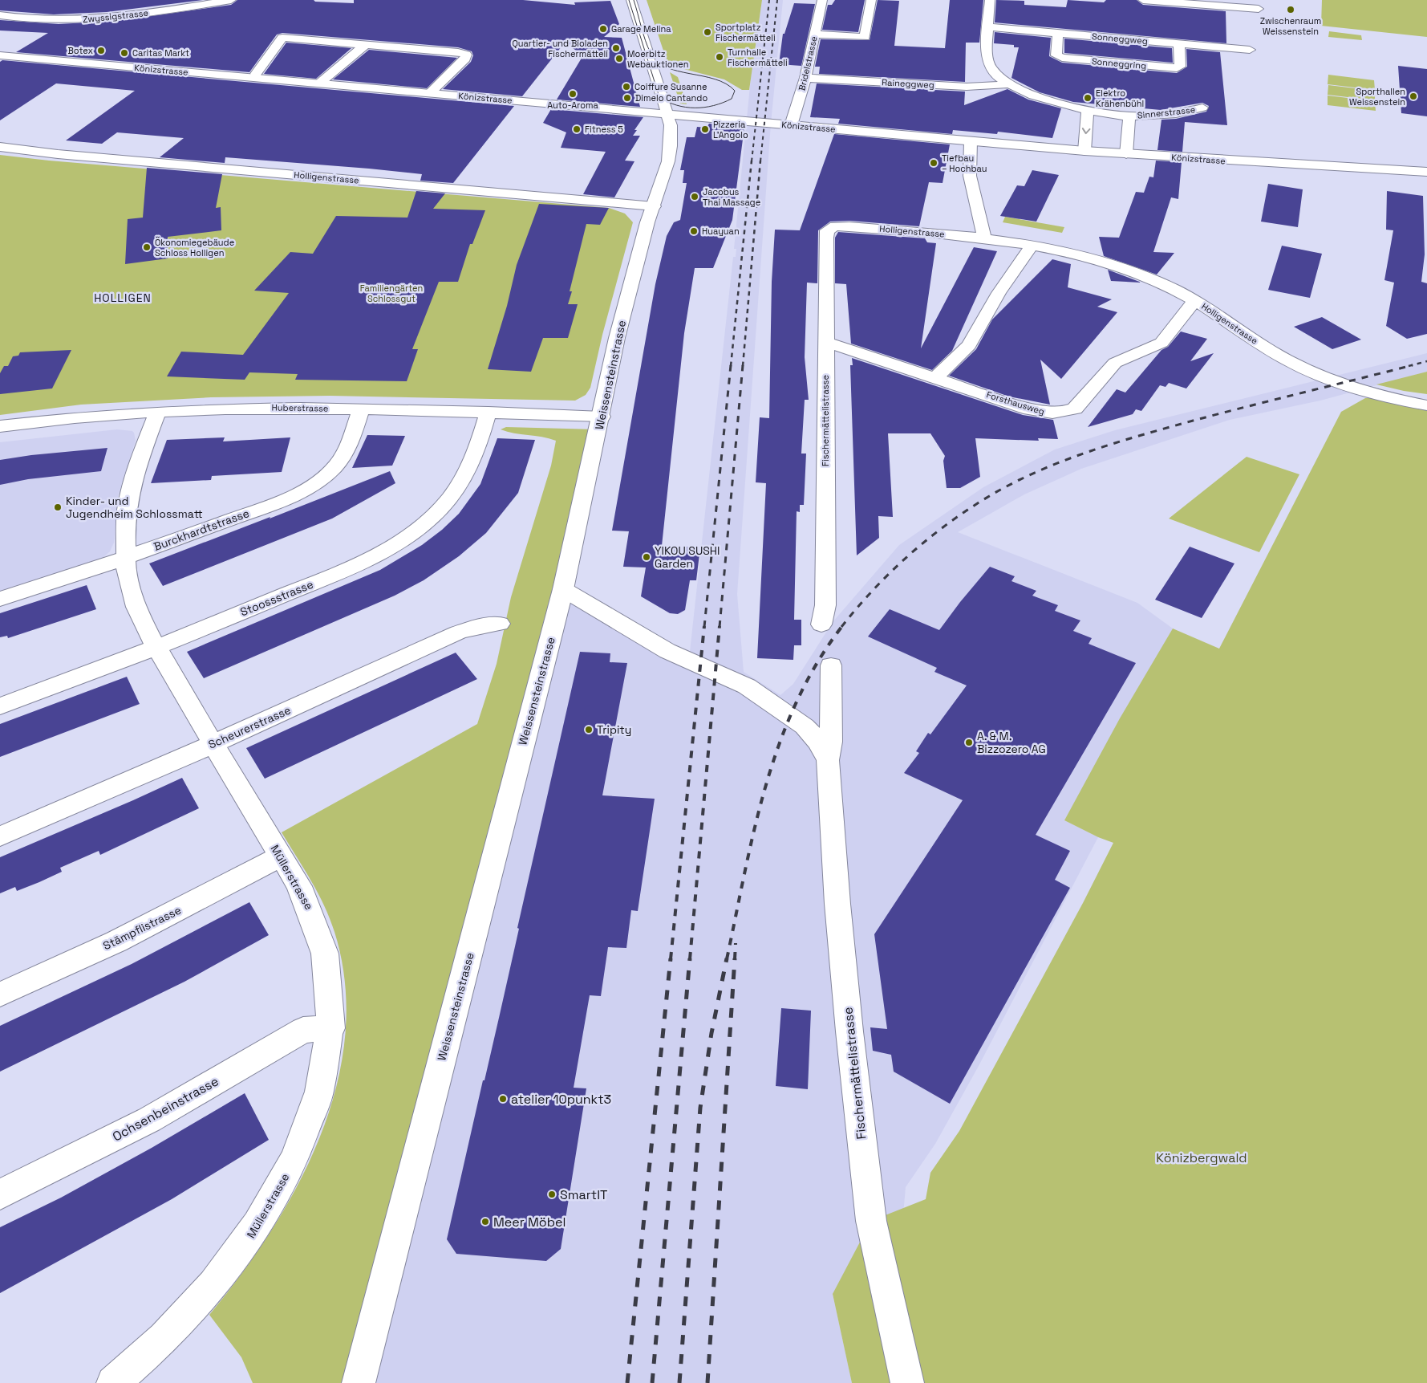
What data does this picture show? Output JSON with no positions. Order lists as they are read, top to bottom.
{
  "streets": {
    "street": [
      "Zwyssigstrasse",
      "Sonneggweg",
      "Bridelstrasse",
      "Sonneggring",
      "Könizstrasse",
      "Raineggweg",
      "Sinnerstrasse",
      "Holligenstrasse",
      "Weissensteinstrasse",
      "Forsthausweg",
      "Huberstrasse",
      "Fischermättelistrasse",
      "Burckhardtstrasse",
      "Stoossstrasse",
      "Scheurerstrasse",
      "Müllerstrasse",
      "Stämpflistrasse",
      "Ochsenbeinstrasse"
    ]
  },
  "crossings": [
    ["Sonneggweg", "Sonneggring"],
    ["Bridelstrasse", "Könizstrasse"],
    ["Bridelstrasse", "Raineggweg"],
    ["Könizstrasse", "Weissensteinstrasse"],
    ["Raineggweg", "Sinnerstrasse"],
    ["Holligenstrasse", "Weissensteinstrasse"],
    ["Holligenstrasse", "Forsthausweg"],
    ["Holligenstrasse", "Fischermättelistrasse"],
    ["Weissensteinstrasse", "Huberstrasse"],
    ["Weissensteinstrasse", "Fischermättelistrasse"],
    ["Forsthausweg", "Fischermättelistrasse"],
    ["Huberstrasse", "Burckhardtstrasse"],
    ["Huberstrasse", "Stoossstrasse"],
    ["Huberstrasse", "Müllerstrasse"],
    ["Burckhardtstrasse", "Müllerstrasse"],
    ["Stoossstrasse", "Müllerstrasse"],
    ["Scheurerstrasse", "Müllerstrasse"],
    ["Müllerstrasse", "Stämpflistrasse"],
    ["Müllerstrasse", "Ochsenbeinstrasse"]
  ],
  "districts": ["HOLLIGEN"],
  "parks": ["Familiengärten Schlossgut", "Könizbergwald"],
  "places": [
    "Zwischenraum Weissenstein",
    "Garage Melina",
    "Sportplatz Fischermätteli",
    "Quartier- und Bioladen Fischermätteli",
    "Botex",
    "Caritas Markt",
    "Turnhalle Fischermätteli",
    "Moerbitz Webauktionen",
    "Coiffure Susanne",
    "Auto-Aroma",
    "Sporthallen Weissenstein",
    "Dimelo Cantando",
    "Elektro Krähenbühl",
    "Fitness 5",
    "Pizzeria L'Angolo",
    "Tiefbau – Hochbau",
    "Jacobus Thai Massage",
    "Huayuan",
    "Ökonomiegebäude Schloss Holligen",
    "Kinder- und Jugendheim Schlossmatt",
    "YIKOU SUSHI Garden",
    "Tripity",
    "A. & M. Bizzozero AG",
    "atelier 10punkt3",
    "SmartIT",
    "Meer Möbel"
  ]
}
